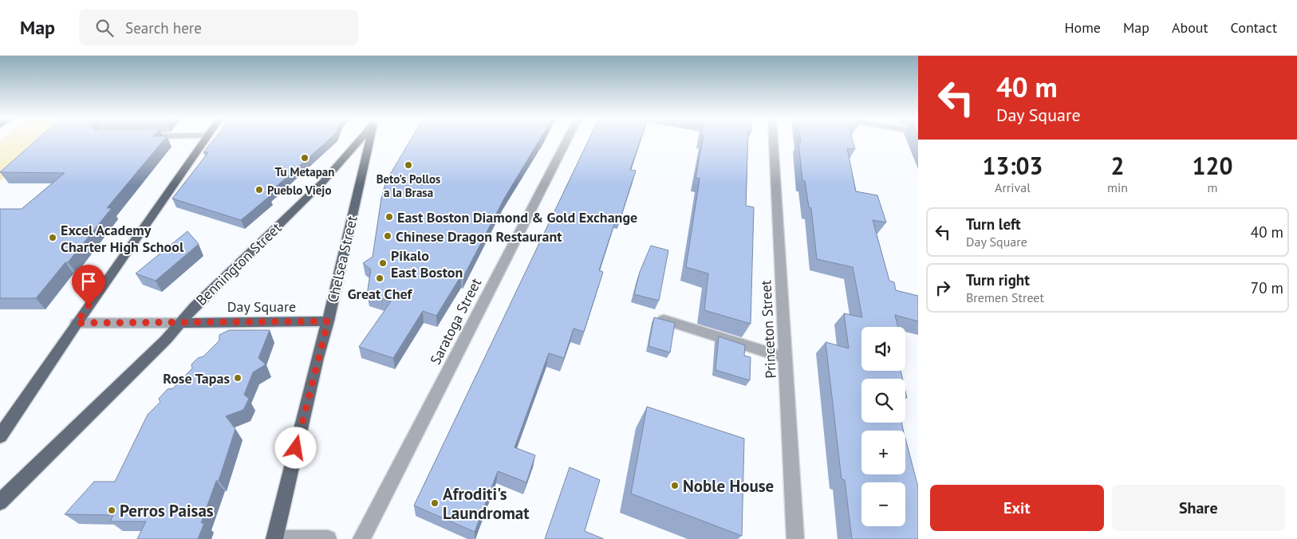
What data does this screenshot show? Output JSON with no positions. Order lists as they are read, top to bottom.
{
  "streets": {
    "main road": ["Chelsea Street", "Bennington Street", "Day Square"],
    "street": ["Saratoga Street", "Princeton Street"]
  },
  "crossings": [
    ["Chelsea Street", "Day Square"],
    ["Bennington Street", "Day Square"]
  ],
  "places": [
    "Tu Metapan",
    "Beto's Pollos a la Brasa",
    "Pueblo Viejo",
    "East Boston Diamond & Gold Exchange",
    "Chinese Dragon Restaurant",
    "Excel Academy Charter High School",
    "Pikalo East Boston",
    "Great Chef",
    "Rose Tapas",
    "Noble House",
    "Afroditi's Laundromat",
    "Perros Paisas"
  ],
  "page": {
    "header": "Map",
    "search": "Search here",
    "nav": [
      "Home",
      "Map",
      "About",
      "Contact"
    ],
    "turn": ["40 m", "Day Square"],
    "eta": [
      "13:03",
      "Arrival",
      "2",
      "min",
      "120",
      "m"
    ],
    "list": [
      {
        "name": "Turn left",
        "note": "Day Square",
        "value": "40 m"
      },
      {
        "name": "Turn right",
        "note": "Bremen Street",
        "value": "70 m"
      }
    ],
    "map_buttons": ["+", "−"],
    "buttons": ["Exit", "Share"]
  }
}
